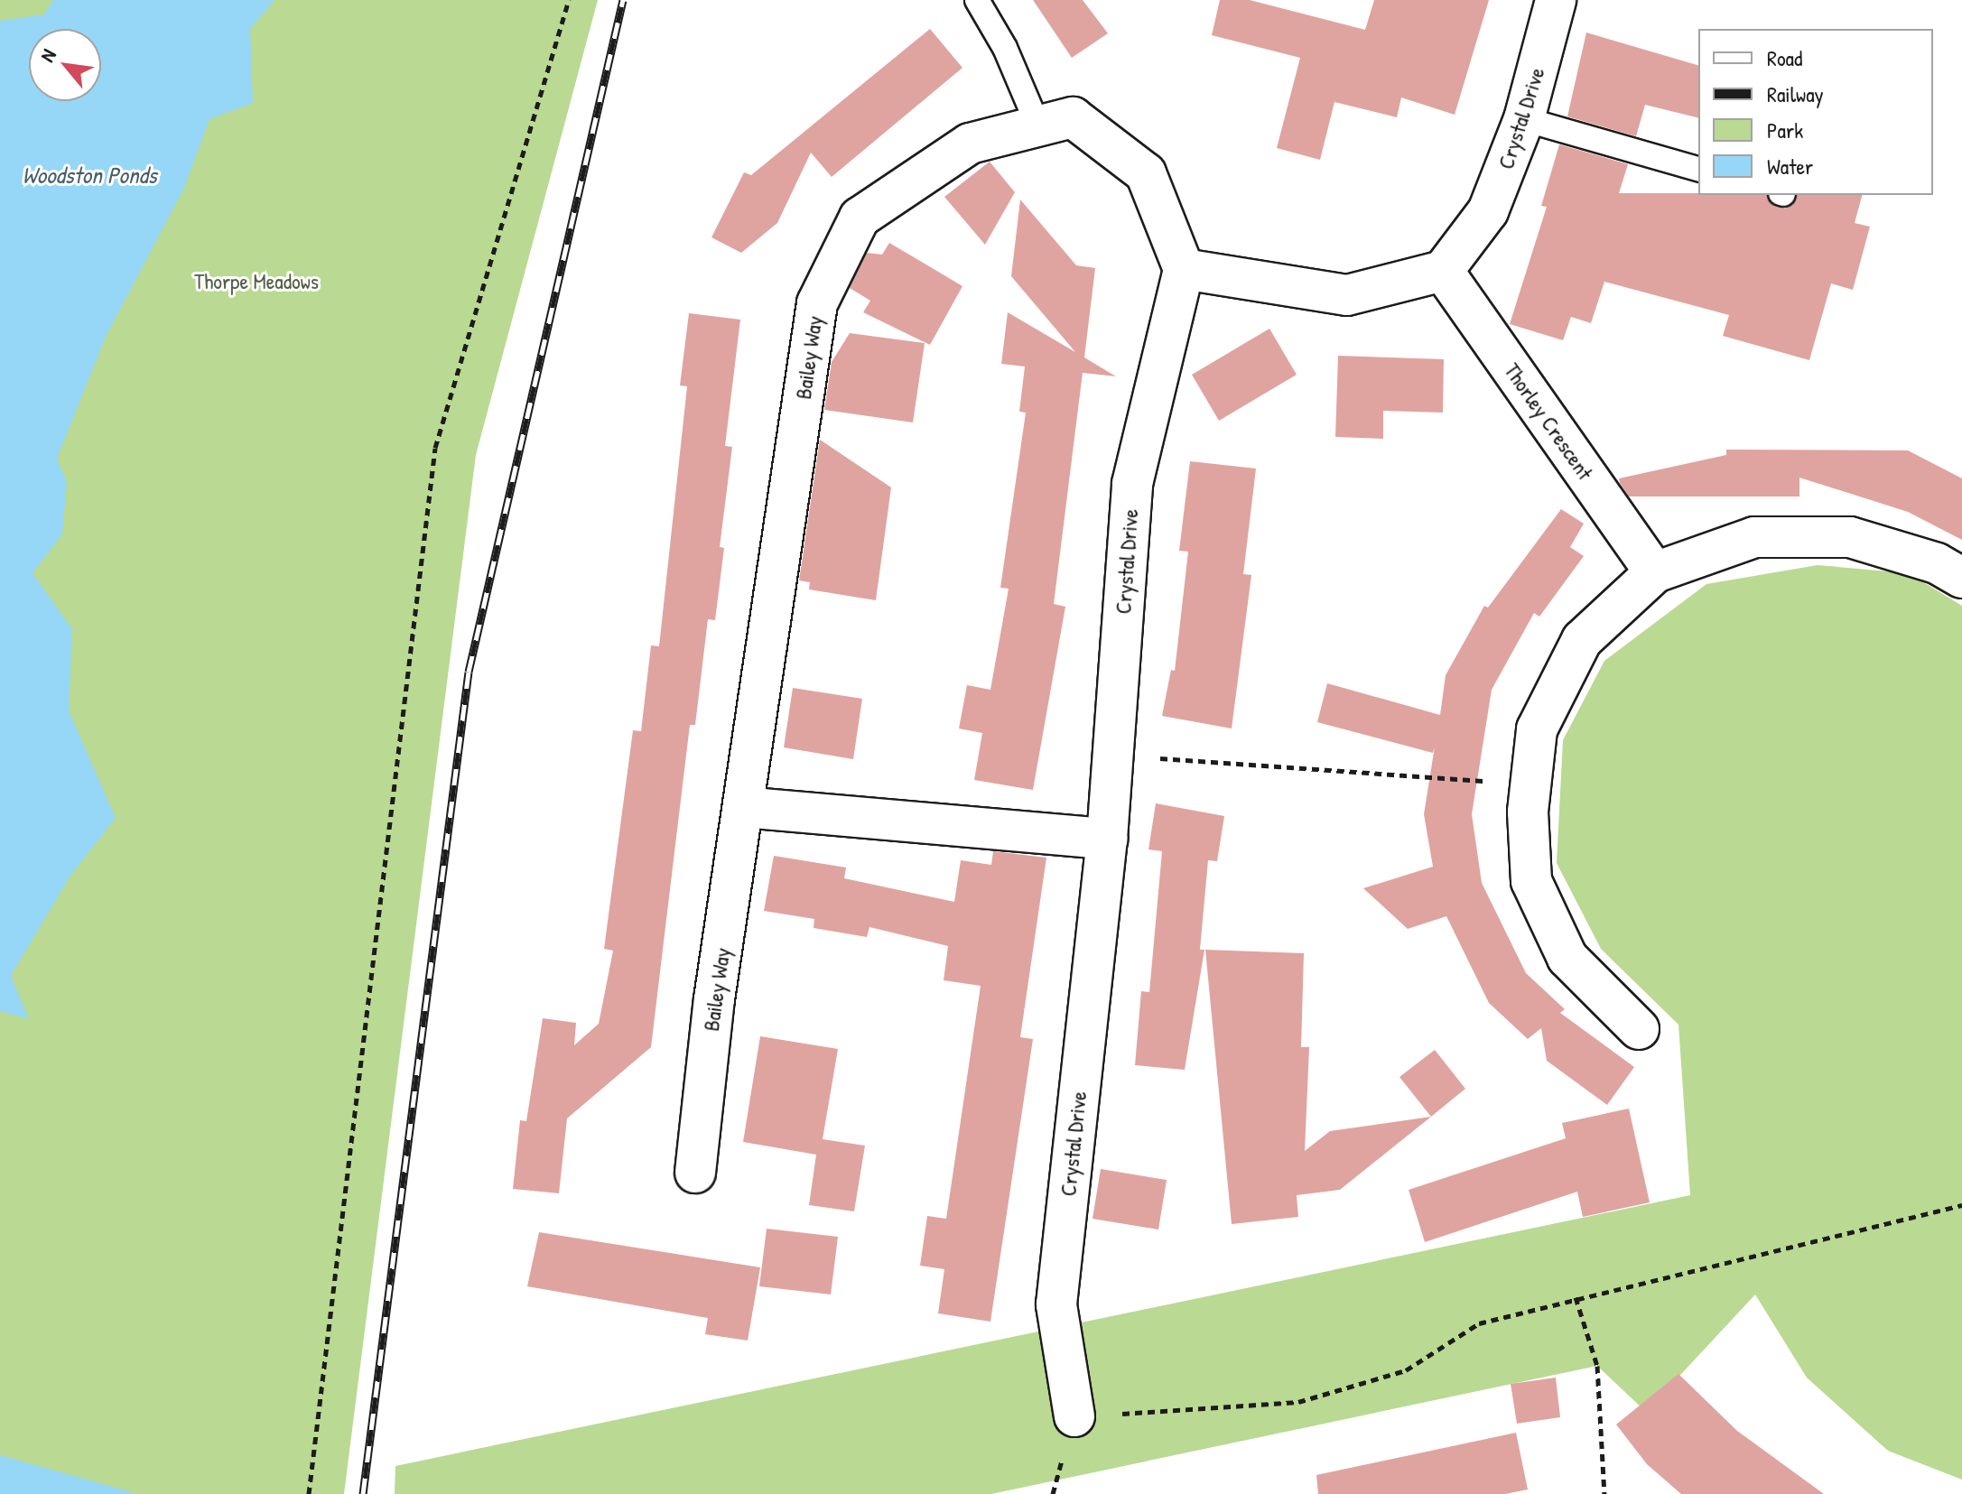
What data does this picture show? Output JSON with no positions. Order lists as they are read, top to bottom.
{
  "streets": {
    "street": ["Crystal Drive", "Bailey Way", "Thorley Crescent"]
  },
  "crossings": [
    ["Crystal Drive", "Bailey Way"],
    ["Crystal Drive", "Thorley Crescent"]
  ],
  "water": ["Woodston Ponds"],
  "parks": ["Thorpe Meadows"],
  "legend": [
    "Road",
    "Railway",
    "Park",
    "Water"
  ],
  "north": "top left"
}
